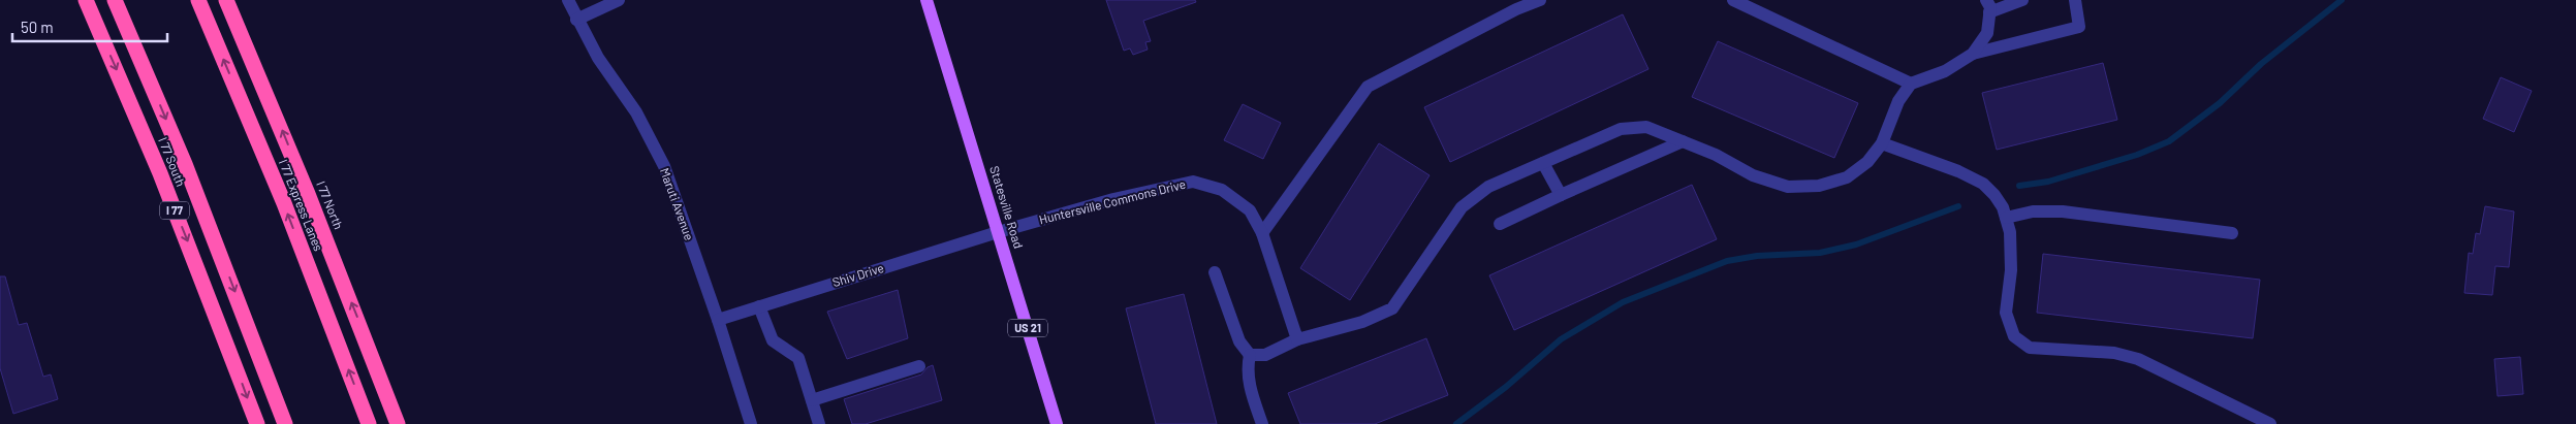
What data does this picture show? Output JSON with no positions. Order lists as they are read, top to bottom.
{
  "streets": {
    "highway": [
      "I 77 South",
      "I 77 Express Lanes",
      "I 77 North",
      "I 77"
    ],
    "main road": ["Statesville Road", "US 21"],
    "street": ["Huntersville Commons Drive", "Maruti Avenue", "Shiv Drive"]
  },
  "crossings": [
    ["Huntersville Commons Drive", "Statesville Road"],
    ["Huntersville Commons Drive", "Shiv Drive"],
    ["Maruti Avenue", "Shiv Drive"],
    ["Statesville Road", "Shiv Drive"]
  ],
  "scale_bar": "50 m"
}
